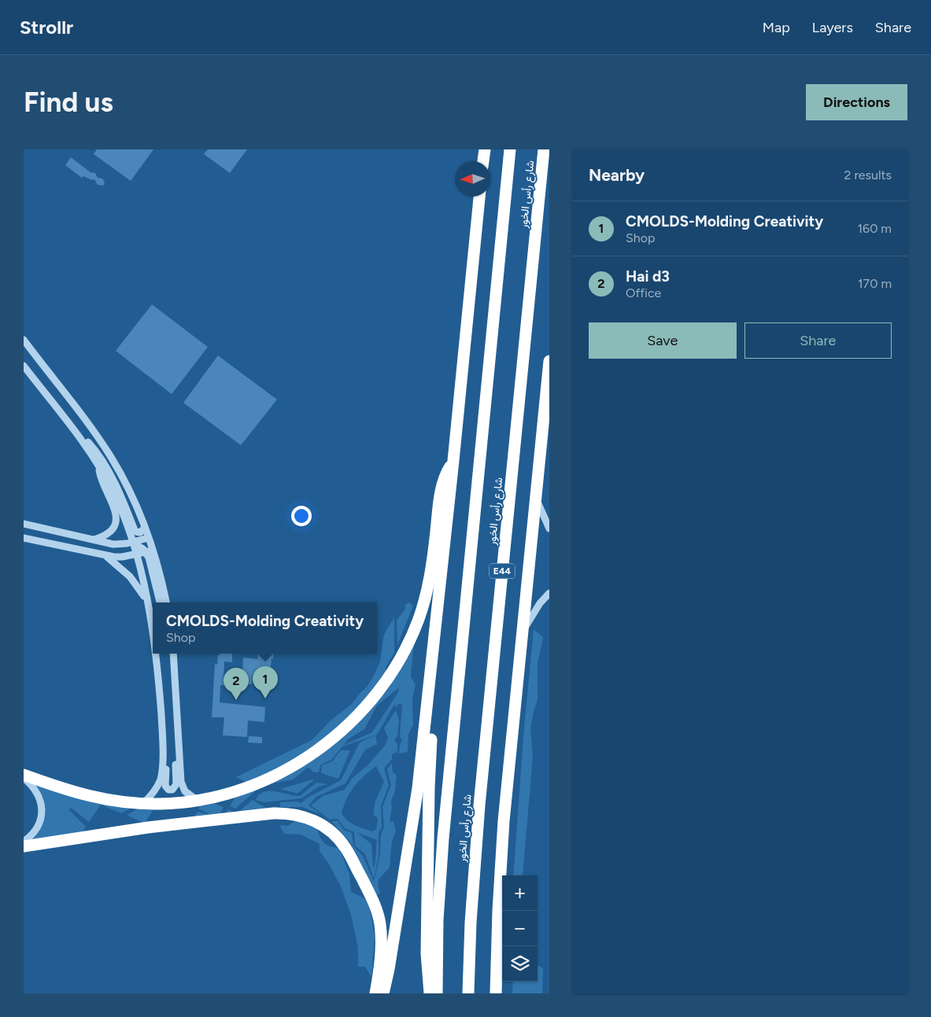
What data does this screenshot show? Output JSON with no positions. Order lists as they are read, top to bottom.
{
  "streets": {
    "highway": ["شارع رأس الخور", "E44"]
  },
  "north": "left",
  "page": {
    "header": "Strollr",
    "nav": ["Map", "Layers", "Share"],
    "buttons": [
      "Directions",
      ["Save", "Share"]
    ],
    "title": "Find us",
    "heading": ["Nearby", "2 results"],
    "list": [
      {
        "mark": "1",
        "name": "CMOLDS-Molding Creativity",
        "note": "Shop",
        "value": "160 m"
      },
      {
        "mark": "2",
        "name": "Hai d3",
        "note": "Office",
        "value": "170 m"
      }
    ],
    "popup": ["CMOLDS-Molding Creativity", "Shop"],
    "pins": ["1", "2"],
    "map_buttons": ["+", "−"]
  }
}
